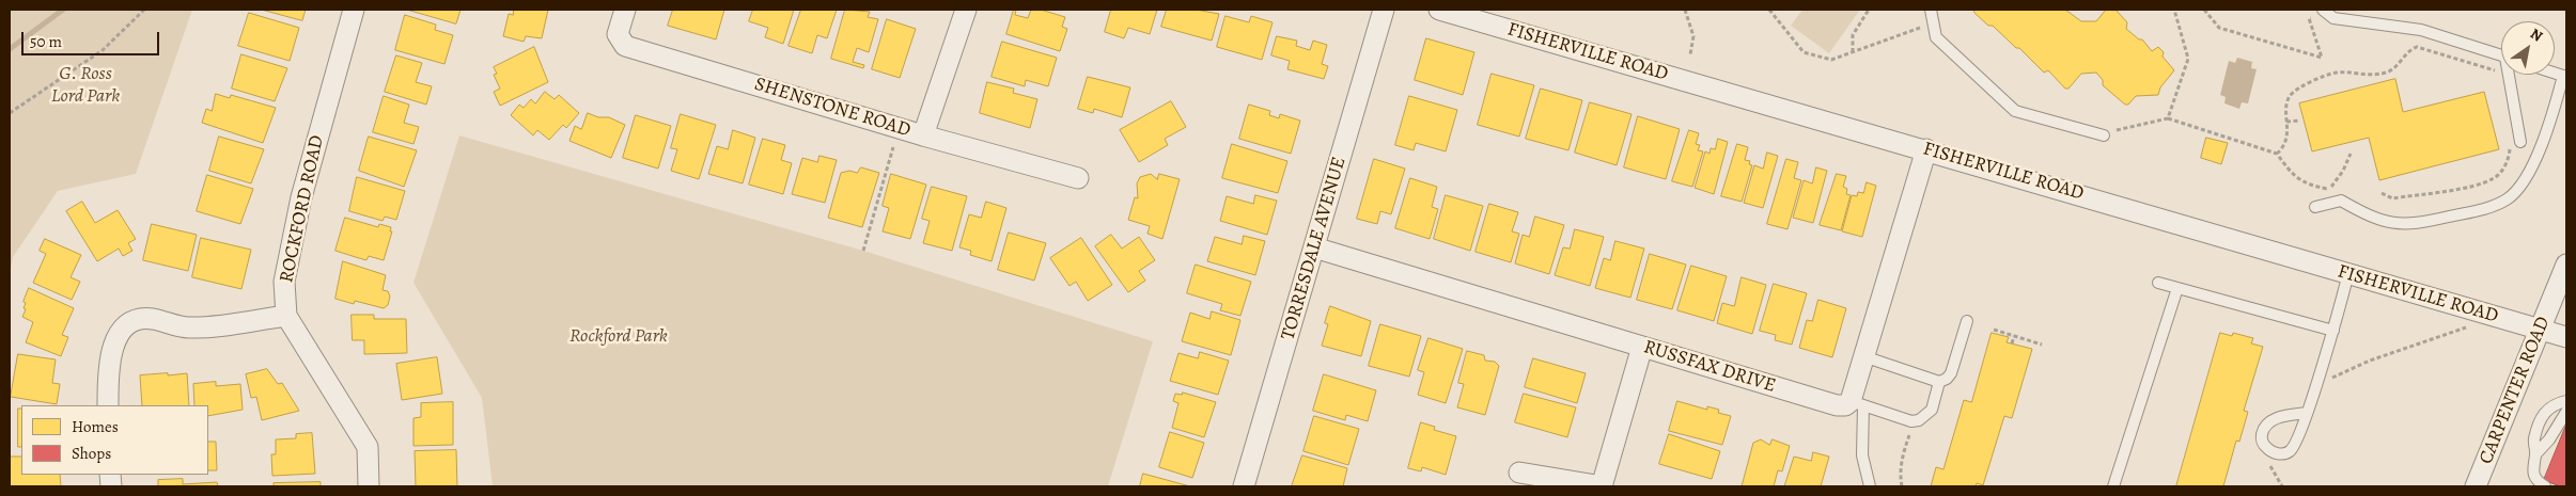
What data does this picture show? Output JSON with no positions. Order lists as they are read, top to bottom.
{
  "streets": {
    "street": [
      "FISHERVILLE ROAD",
      "SHENSTONE ROAD",
      "ROCKFORD ROAD",
      "TORRESDALE AVENUE",
      "RUSSFAX DRIVE",
      "CARPENTER ROAD"
    ]
  },
  "crossings": [
    ["FISHERVILLE ROAD", "CARPENTER ROAD"],
    ["TORRESDALE AVENUE", "RUSSFAX DRIVE"]
  ],
  "parks": ["G. Ross Lord Park", "Rockford Park"],
  "legend": ["Homes", "Shops"],
  "scale_bar": "50 m",
  "north": "top right"
}
